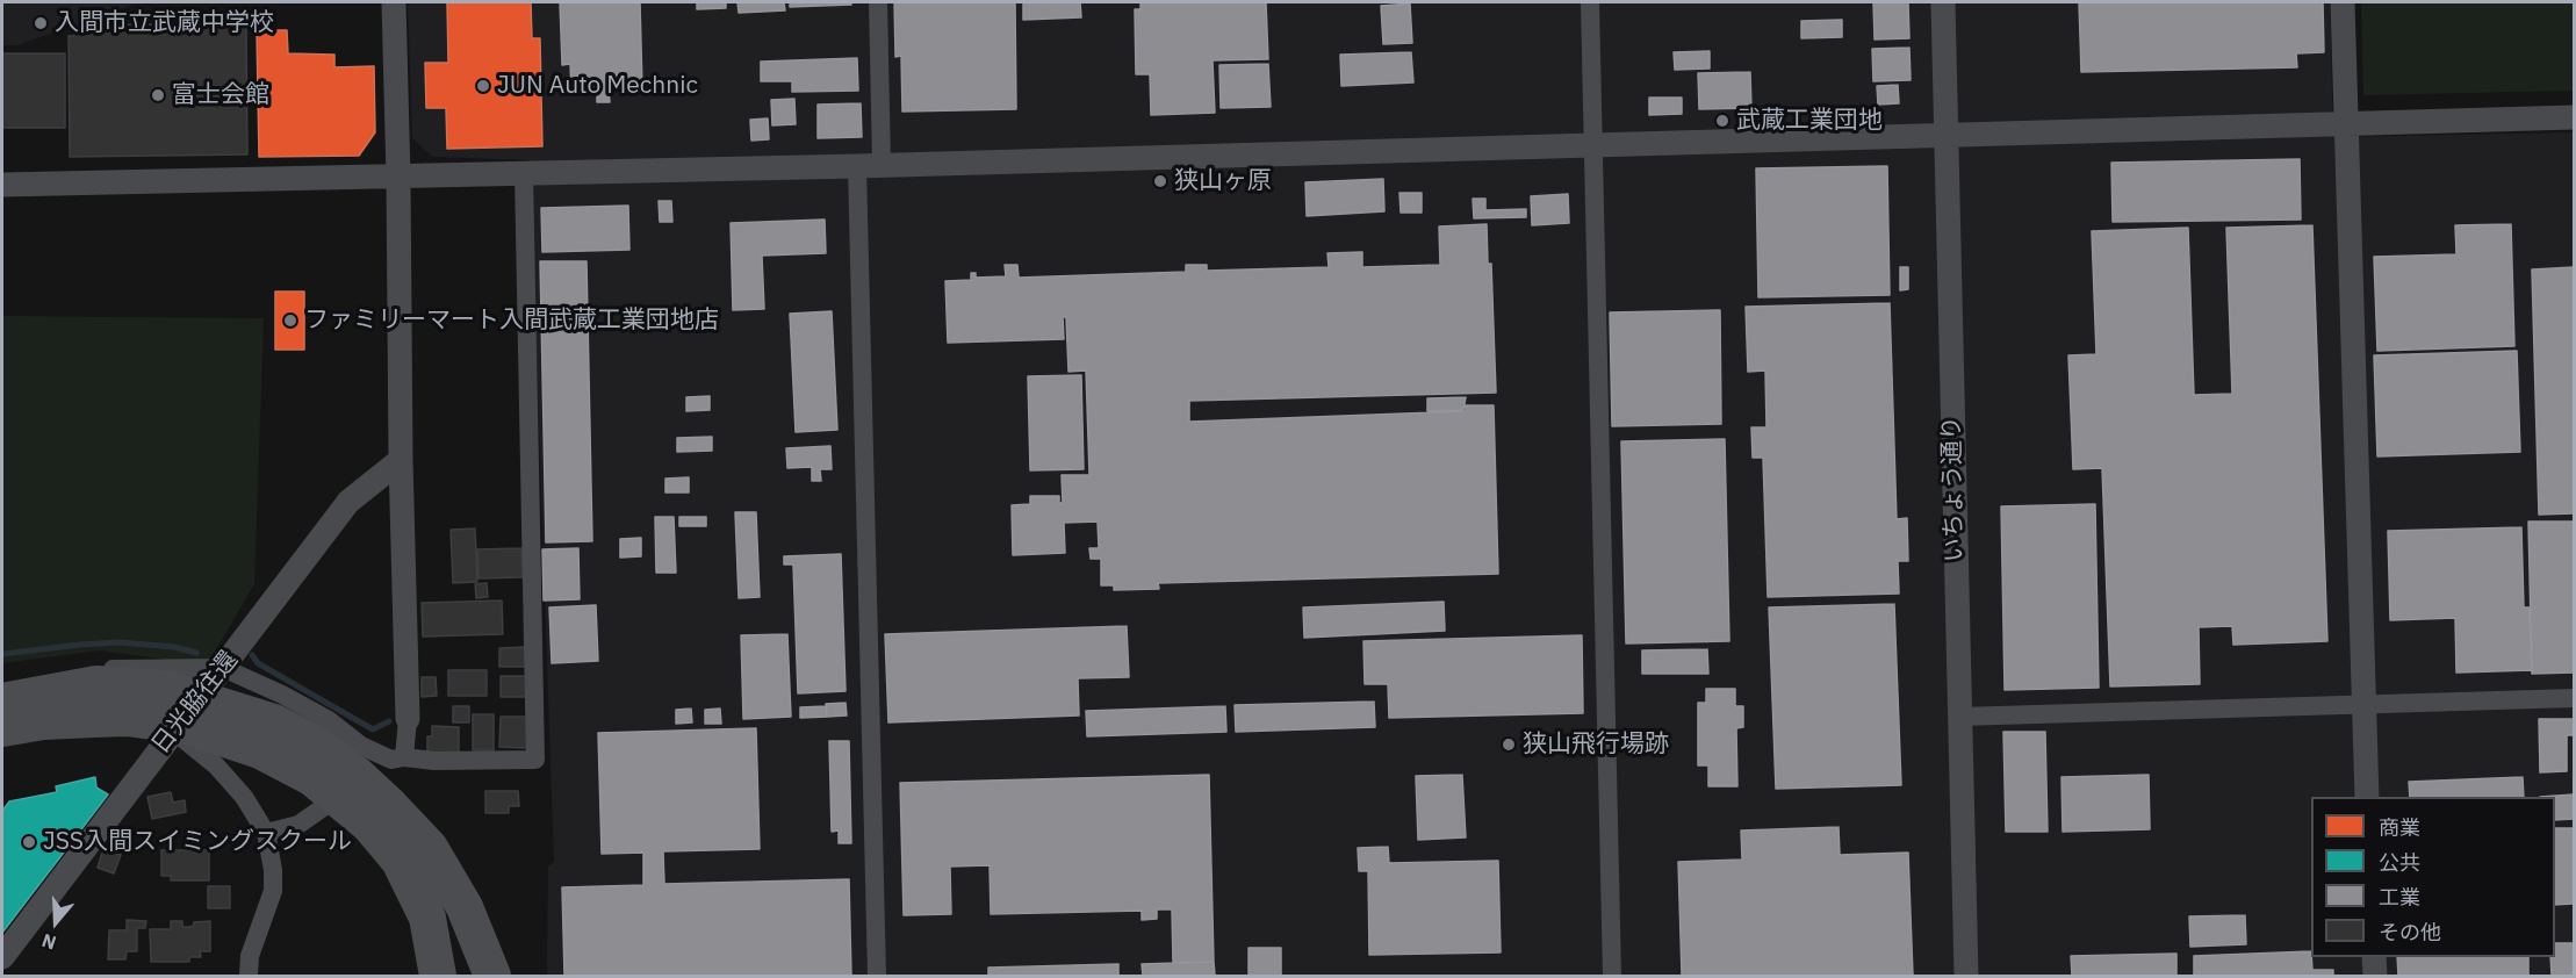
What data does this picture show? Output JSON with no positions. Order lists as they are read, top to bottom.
{
  "streets": {
    "street": ["いちょう通り", "日光脇往還"]
  },
  "places": [
    "入間市立武蔵中学校",
    "JUN Auto Mechnic",
    "富士会館",
    "武蔵工業団地",
    "狭山ヶ原",
    "ファミリーマート入間武蔵工業団地店",
    "狭山飛行場跡",
    "JSS入間スイミングスクール"
  ],
  "legend": [
    "商業",
    "公共",
    "工業",
    "その他"
  ],
  "north": "bottom"
}
